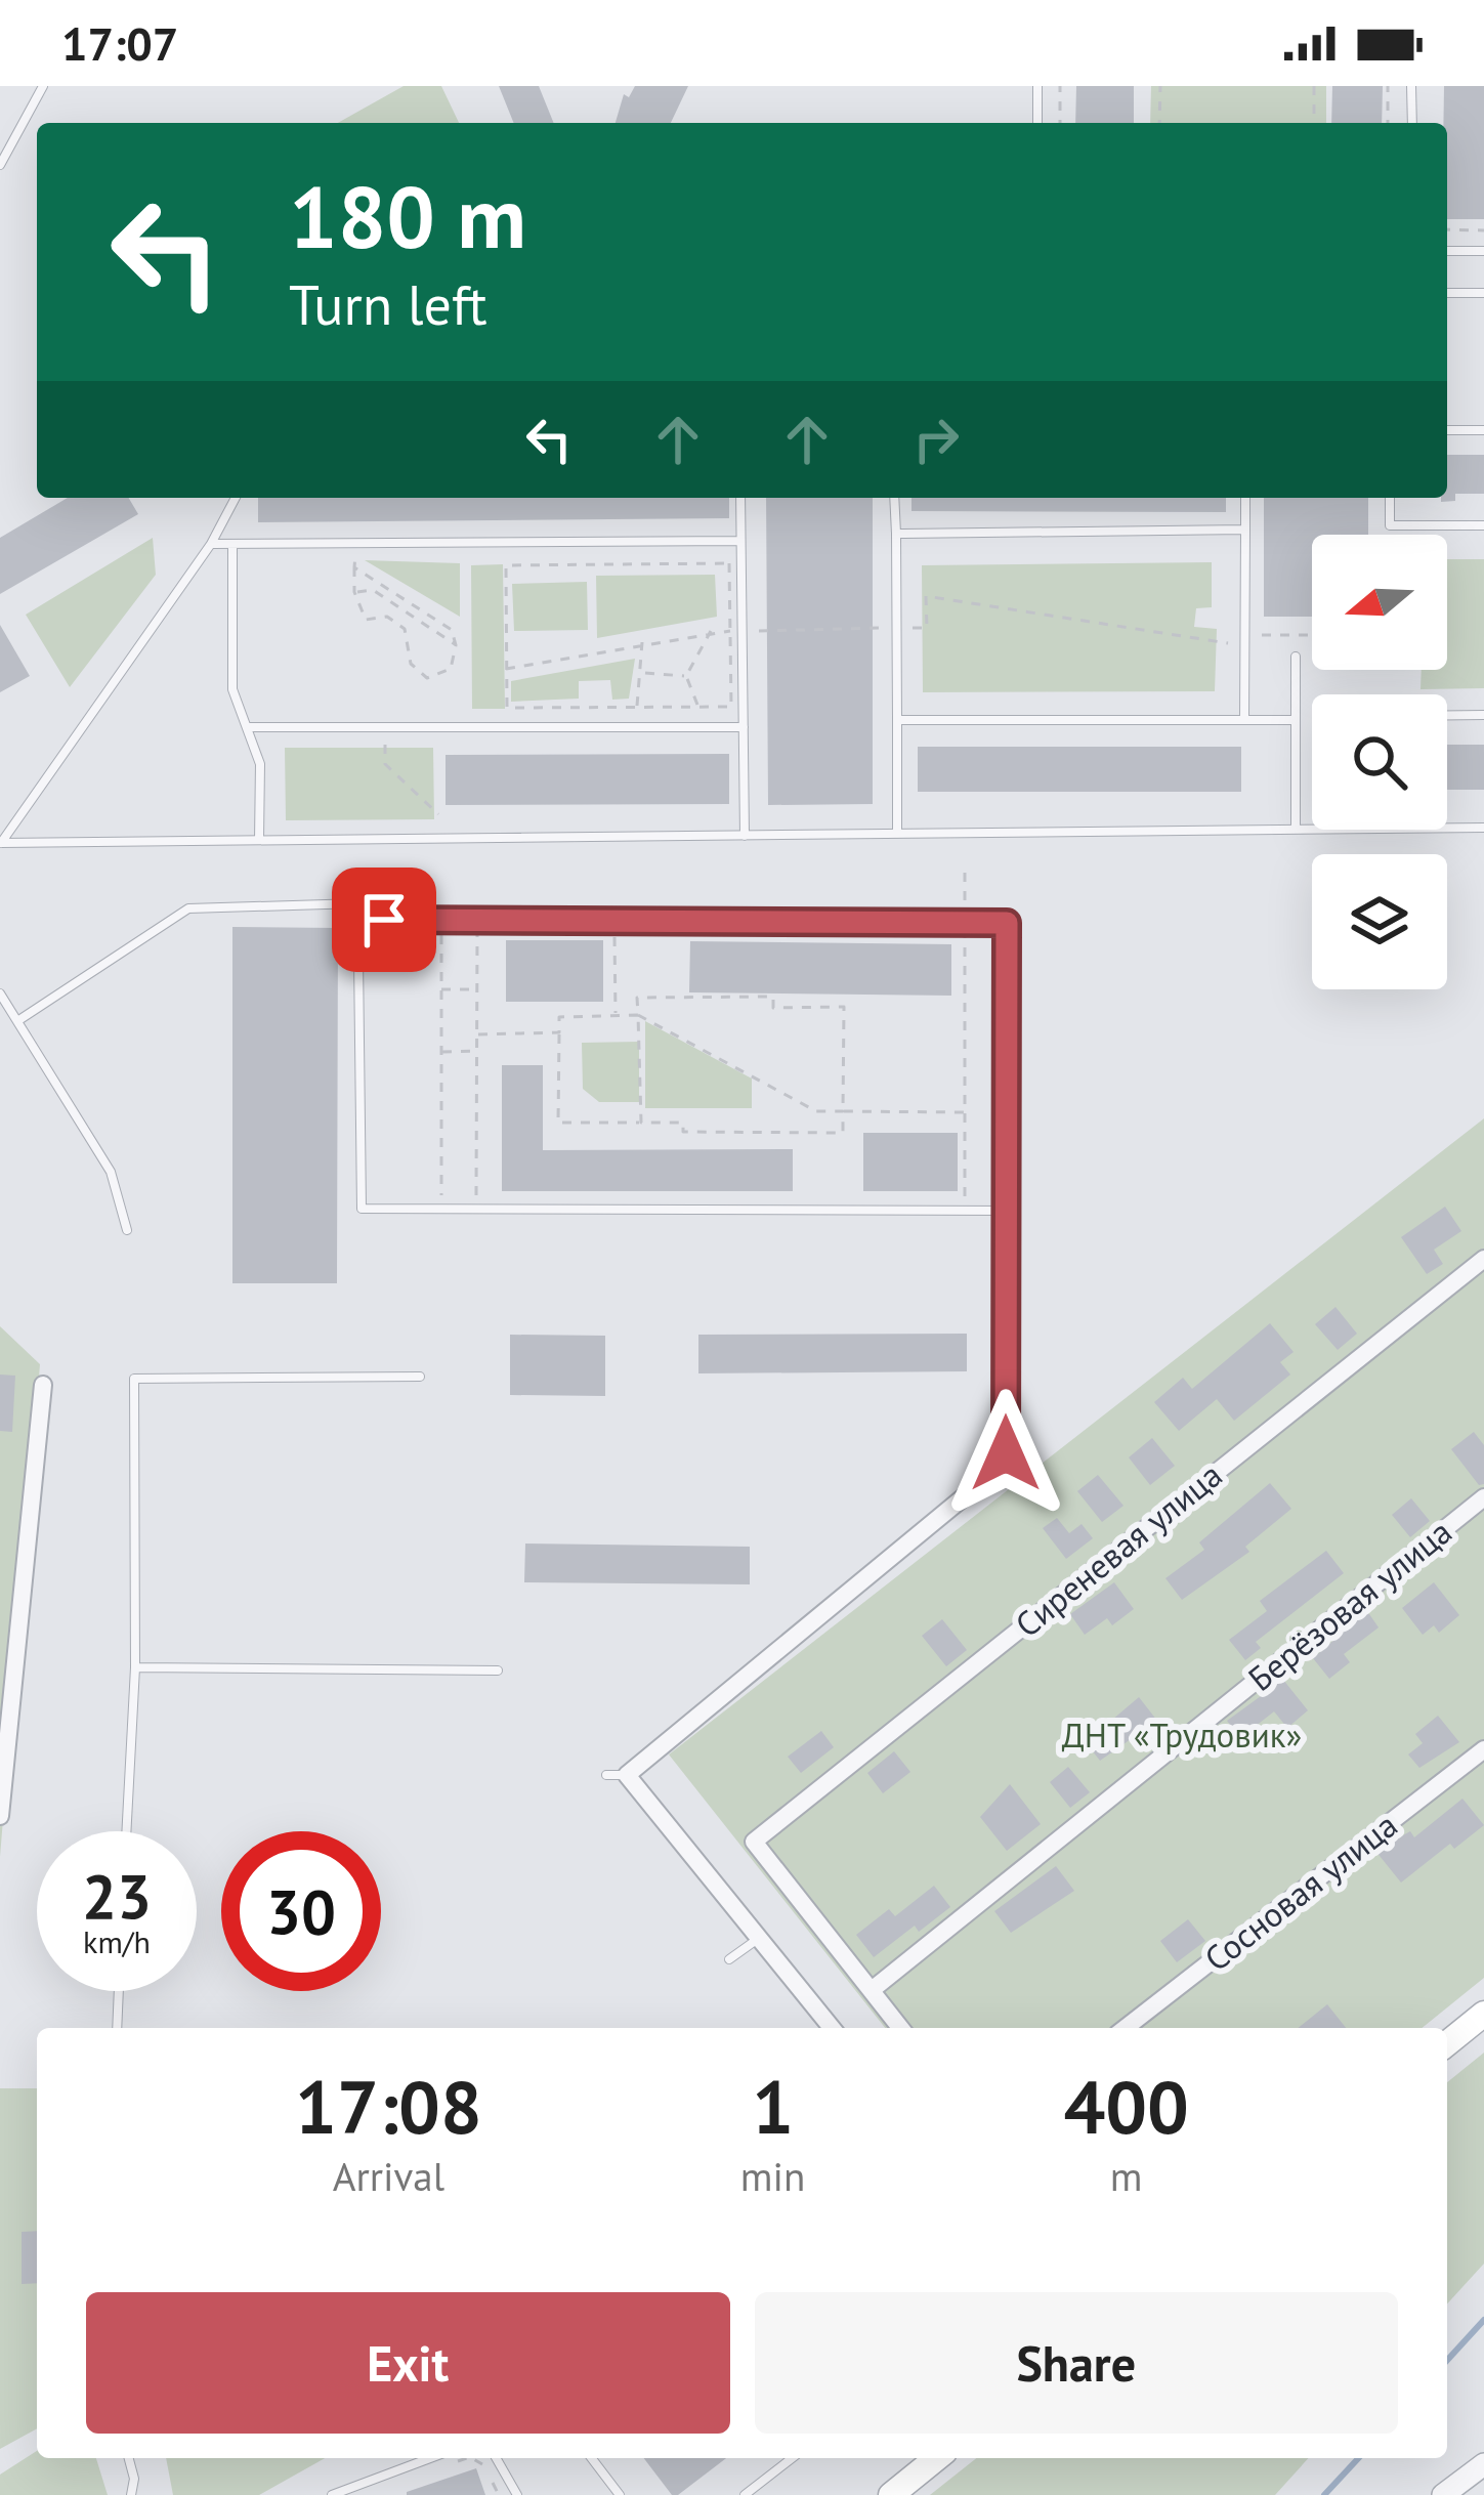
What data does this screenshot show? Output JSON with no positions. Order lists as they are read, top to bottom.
{
  "streets": {
    "street": ["Сиреневая улица", "Берёзовая улица", "Сосновая улица"]
  },
  "crossings": [
    ["Сиреневая улица", "Берёзовая улица"]
  ],
  "parks": ["ДНТ «Трудовик»"],
  "north": "left",
  "page": {
    "status": "17:07",
    "turn": ["180 m", "Turn left"],
    "speed": "23 km/h",
    "limit": "30",
    "eta": [
      "17:08",
      "Arrival",
      "1",
      "min",
      "400",
      "m"
    ],
    "buttons": ["Exit", "Share"]
  }
}
